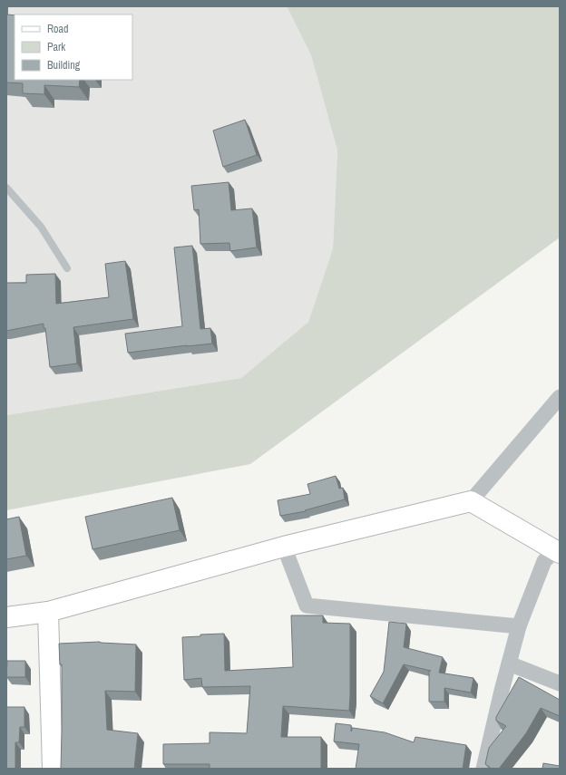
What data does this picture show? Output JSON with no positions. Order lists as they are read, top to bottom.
{
  "legend": ["Road", "Park", "Building"]
}
